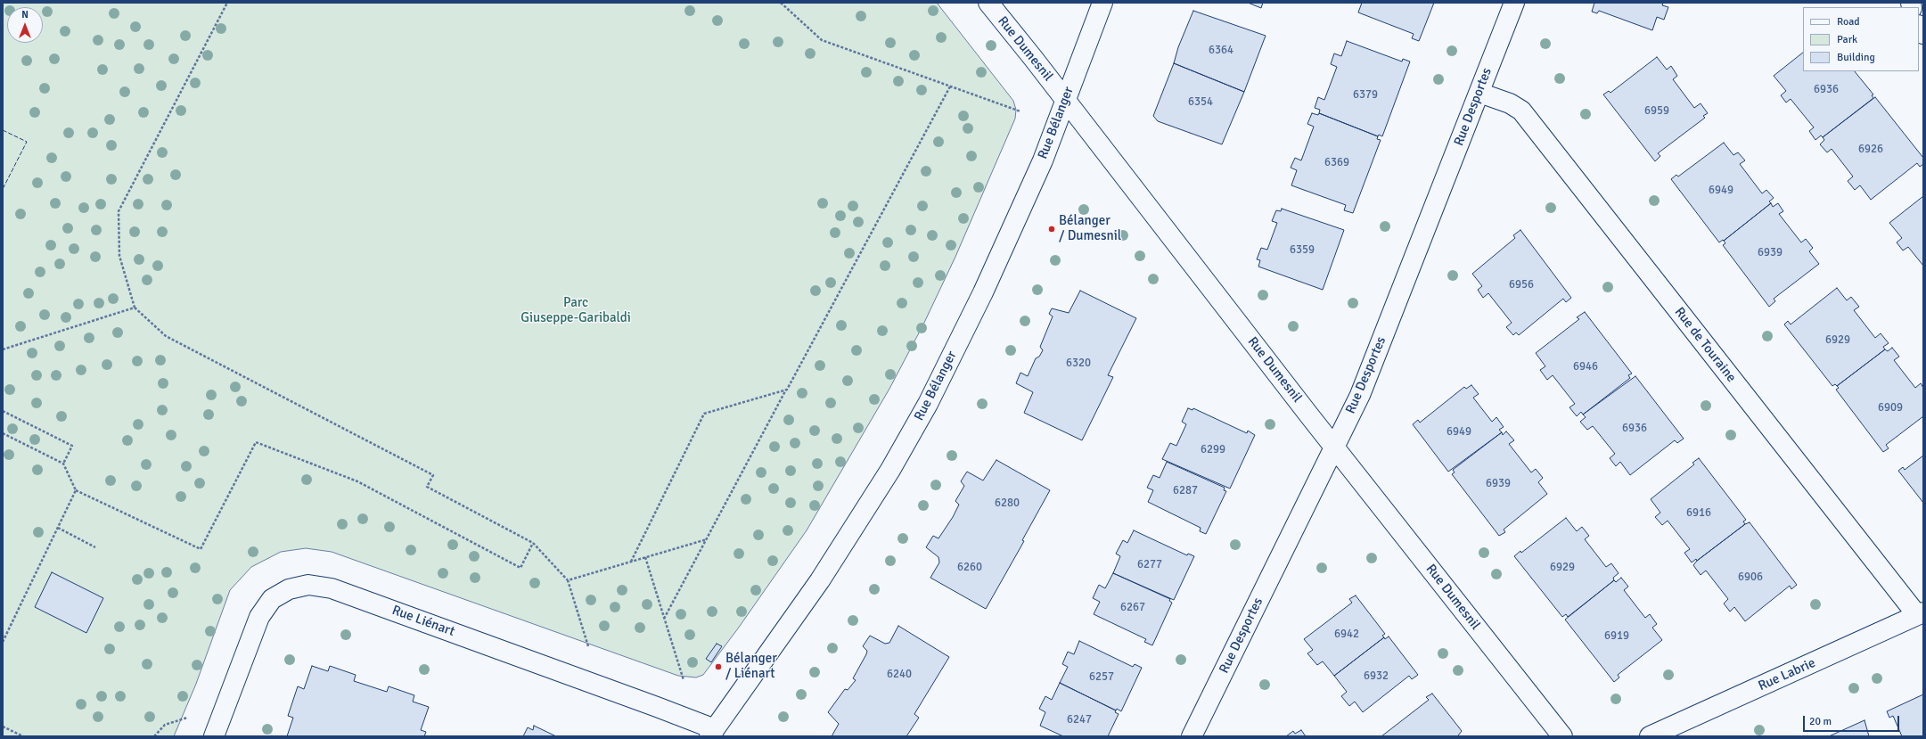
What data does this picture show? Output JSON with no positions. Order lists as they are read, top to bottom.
{
  "streets": {
    "street": [
      "Rue Dumesnil",
      "Rue Desportes",
      "Rue Bélanger",
      "Rue de Touraine",
      "Rue Liénart",
      "Rue Labrie"
    ]
  },
  "crossings": [
    ["Rue Dumesnil", "Rue Desportes"],
    ["Rue Dumesnil", "Rue Bélanger"],
    ["Rue Desportes", "Rue de Touraine"],
    ["Rue Bélanger", "Rue Liénart"],
    ["Rue de Touraine", "Rue Labrie"]
  ],
  "parks": ["Parc Giuseppe-Garibaldi"],
  "places": ["Bélanger / Dumesnil", "Bélanger / Liénart"],
  "house_numbers": [
    "6364",
    "6936",
    "6379",
    "6354",
    "6959",
    "6926",
    "6369",
    "6949",
    "6359",
    "6939",
    "6956",
    "6929",
    "6320",
    "6946",
    "6909",
    "6936",
    "6949",
    "6299",
    "6939",
    "6287",
    "6280",
    "6916",
    "6277",
    "6260",
    "6929",
    "6906",
    "6267",
    "6942",
    "6919",
    "6240",
    "6932",
    "6257",
    "6247"
  ],
  "legend": ["Road", "Park", "Building"],
  "scale_bar": "20 m",
  "north": "top"
}
